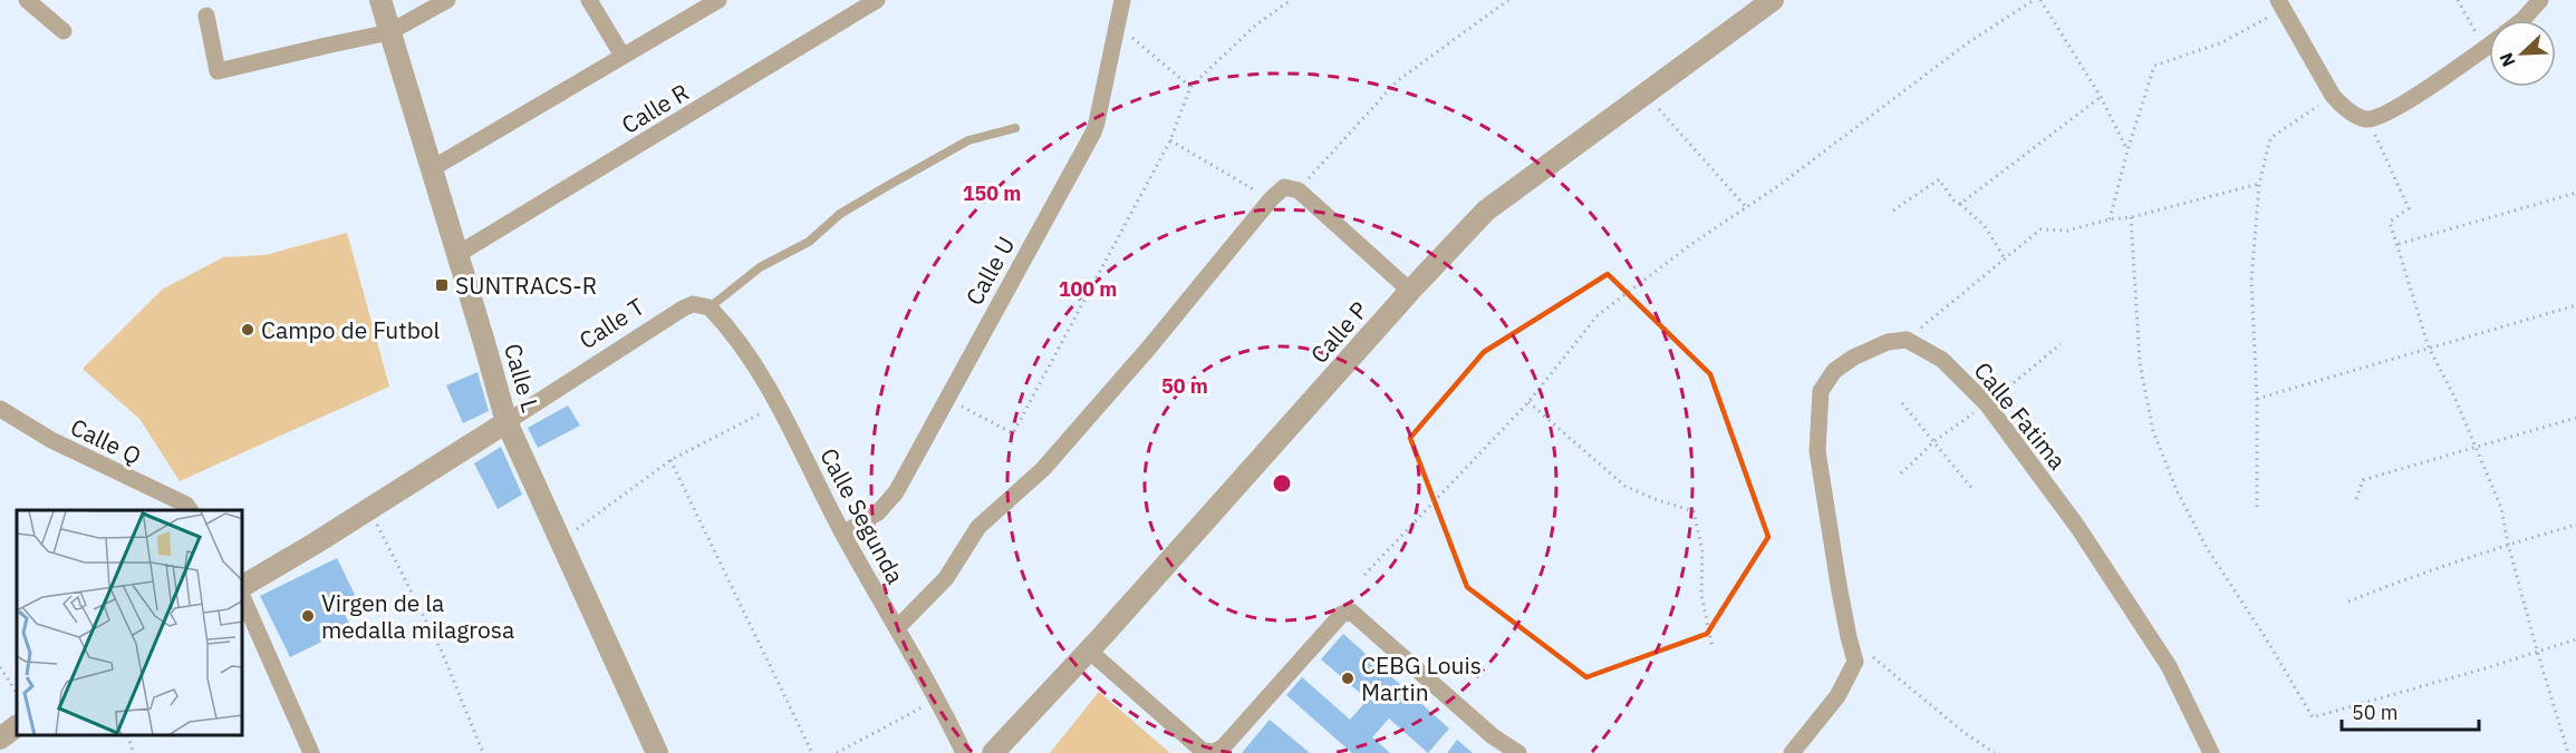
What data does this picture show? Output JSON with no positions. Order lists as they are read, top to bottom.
{
  "streets": {
    "street": [
      "Calle R",
      "Calle U",
      "Calle T",
      "Calle P",
      "Calle L",
      "Calle Fatima",
      "Calle Q",
      "Calle Segunda"
    ]
  },
  "crossings": [
    ["Calle R", "Calle L"],
    ["Calle U", "Calle Segunda"],
    ["Calle T", "Calle L"],
    ["Calle T", "Calle Segunda"]
  ],
  "places": {
    "transit": ["SUNTRACS-R"],
    "other": ["Campo de Futbol", "Virgen de la medalla milagrosa", "CEBG Louis Martin"]
  },
  "scale_bar": "50 m",
  "north": "bottom left",
  "rings": ["150 m", "100 m", "50 m"]
}
